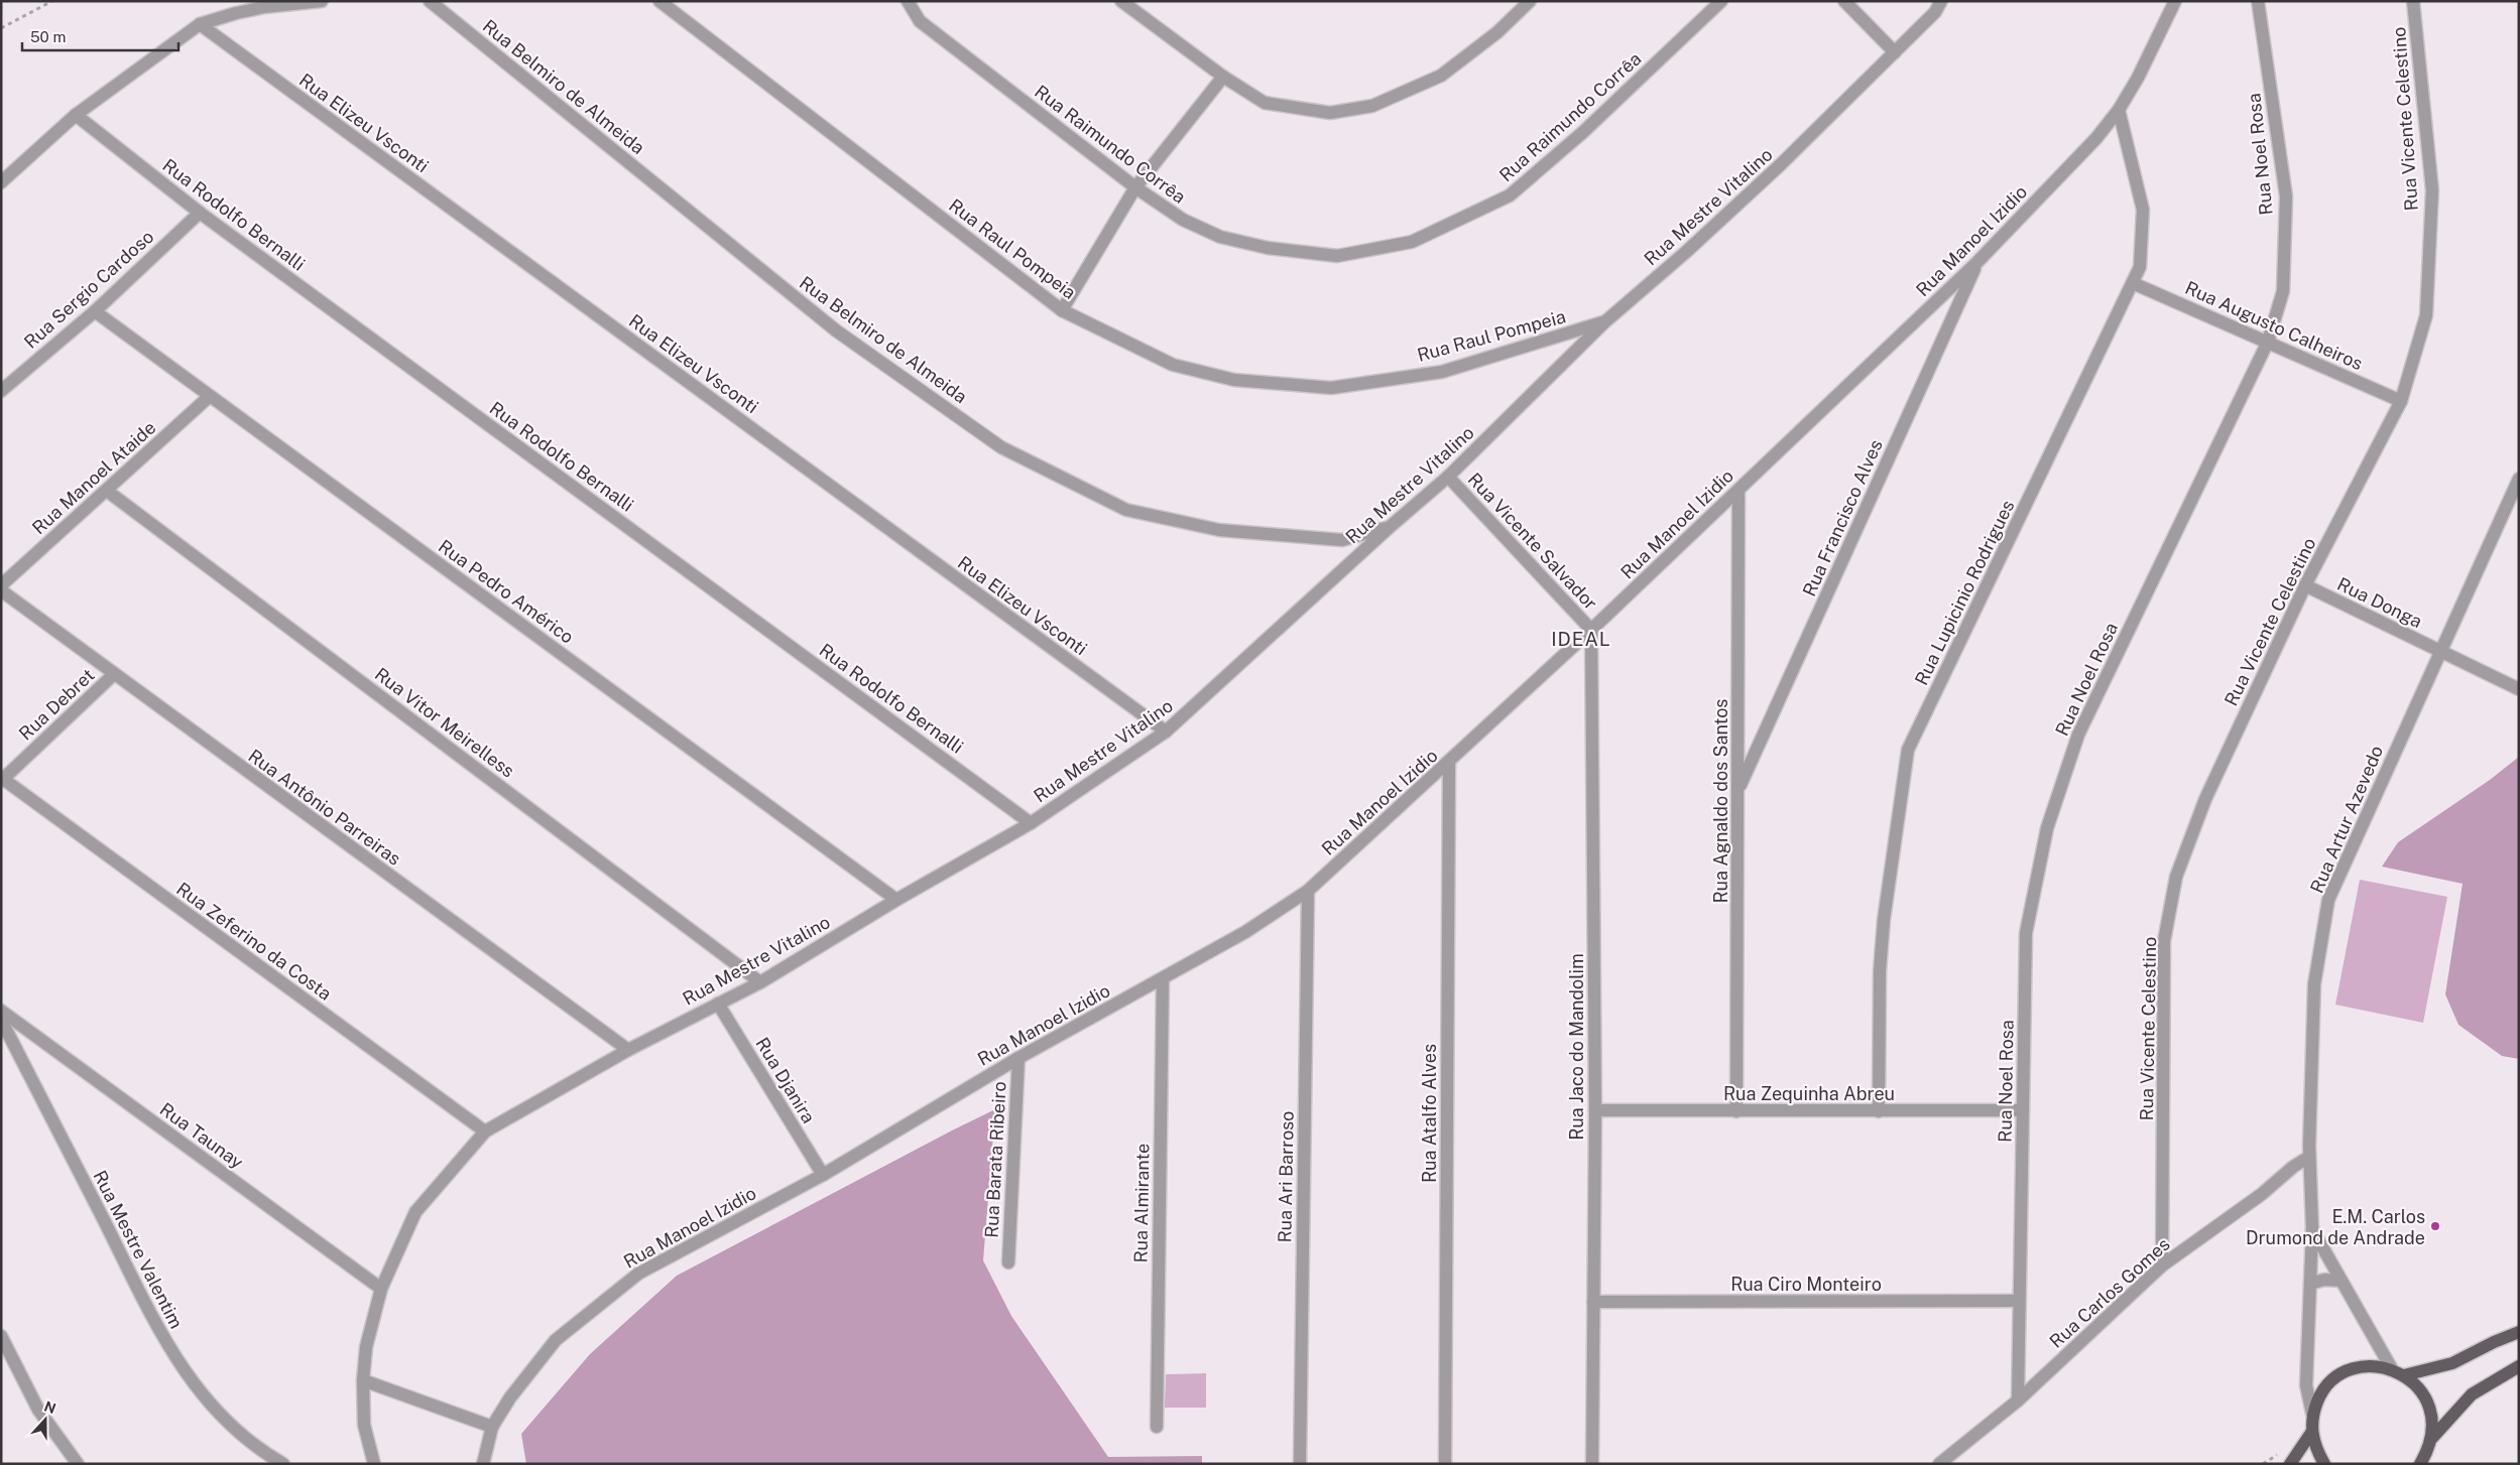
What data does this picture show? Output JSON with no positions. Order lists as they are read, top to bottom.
{
  "streets": {
    "street": [
      "Rua Belmiro de Almeida",
      "Rua Raimundo Corrêa",
      "Rua Vicente Celestino",
      "Rua Elizeu Vsconti",
      "Rua Noel Rosa",
      "Rua Mestre Vitalino",
      "Rua Rodolfo Bernalli",
      "Rua Manoel Izidio",
      "Rua Raul Pompeia",
      "Rua Sergio Cardoso",
      "Rua Augusto Calheiros",
      "Rua Manoel Ataide",
      "Rua Francisco Alves",
      "Rua Vicente Salvador",
      "Rua Pedro Américo",
      "Rua Lupicinio Rodrigues",
      "Rua Donga",
      "Rua Debret",
      "Rua Vitor Meirelless",
      "Rua Agnaldo dos Santos",
      "Rua Antônio Parreiras",
      "Rua Artur Azevedo",
      "Rua Zeferino da Costa",
      "Rua Jaco do Mandolim",
      "Rua Djanira",
      "Rua Zequinha Abreu",
      "Rua Atalfo Alves",
      "Rua Taunay",
      "Rua Barata Ribeiro",
      "Rua Ari Barroso",
      "Rua Almirante",
      "Rua Mestre Valentim",
      "Rua Ciro Monteiro",
      "Rua Carlos Gomes"
    ]
  },
  "crossings": [
    ["Rua Belmiro de Almeida", "Rua Mestre Vitalino"],
    ["Rua Vicente Celestino", "Rua Augusto Calheiros"],
    ["Rua Vicente Celestino", "Rua Donga"],
    ["Rua Vicente Celestino", "Rua Carlos Gomes"],
    ["Rua Elizeu Vsconti", "Rua Mestre Vitalino"],
    ["Rua Noel Rosa", "Rua Augusto Calheiros"],
    ["Rua Noel Rosa", "Rua Zequinha Abreu"],
    ["Rua Noel Rosa", "Rua Ciro Monteiro"],
    ["Rua Noel Rosa", "Rua Carlos Gomes"],
    ["Rua Mestre Vitalino", "Rua Rodolfo Bernalli"],
    ["Rua Mestre Vitalino", "Rua Raul Pompeia"],
    ["Rua Mestre Vitalino", "Rua Vicente Salvador"],
    ["Rua Mestre Vitalino", "Rua Pedro Américo"],
    ["Rua Mestre Vitalino", "Rua Vitor Meirelless"],
    ["Rua Mestre Vitalino", "Rua Antônio Parreiras"],
    ["Rua Mestre Vitalino", "Rua Zeferino da Costa"],
    ["Rua Mestre Vitalino", "Rua Djanira"],
    ["Rua Mestre Vitalino", "Rua Taunay"],
    ["Rua Rodolfo Bernalli", "Rua Sergio Cardoso"],
    ["Rua Manoel Izidio", "Rua Francisco Alves"],
    ["Rua Manoel Izidio", "Rua Vicente Salvador"],
    ["Rua Manoel Izidio", "Rua Lupicinio Rodrigues"],
    ["Rua Manoel Izidio", "Rua Agnaldo dos Santos"],
    ["Rua Manoel Izidio", "Rua Jaco do Mandolim"],
    ["Rua Manoel Izidio", "Rua Djanira"],
    ["Rua Manoel Izidio", "Rua Atalfo Alves"],
    ["Rua Manoel Izidio", "Rua Barata Ribeiro"],
    ["Rua Manoel Izidio", "Rua Ari Barroso"],
    ["Rua Manoel Izidio", "Rua Almirante"],
    ["Rua Sergio Cardoso", "Rua Pedro Américo"],
    ["Rua Augusto Calheiros", "Rua Lupicinio Rodrigues"],
    ["Rua Manoel Ataide", "Rua Pedro Américo"],
    ["Rua Manoel Ataide", "Rua Vitor Meirelless"],
    ["Rua Francisco Alves", "Rua Agnaldo dos Santos"],
    ["Rua Vicente Salvador", "Rua Jaco do Mandolim"],
    ["Rua Lupicinio Rodrigues", "Rua Zequinha Abreu"],
    ["Rua Donga", "Rua Artur Azevedo"],
    ["Rua Debret", "Rua Antônio Parreiras"],
    ["Rua Debret", "Rua Zeferino da Costa"],
    ["Rua Agnaldo dos Santos", "Rua Zequinha Abreu"],
    ["Rua Artur Azevedo", "Rua Carlos Gomes"],
    ["Rua Jaco do Mandolim", "Rua Zequinha Abreu"],
    ["Rua Jaco do Mandolim", "Rua Ciro Monteiro"]
  ],
  "districts": ["IDEAL"],
  "places": ["E.M. Carlos Drumond de Andrade"],
  "scale_bar": "50 m",
  "north": "top"
}
